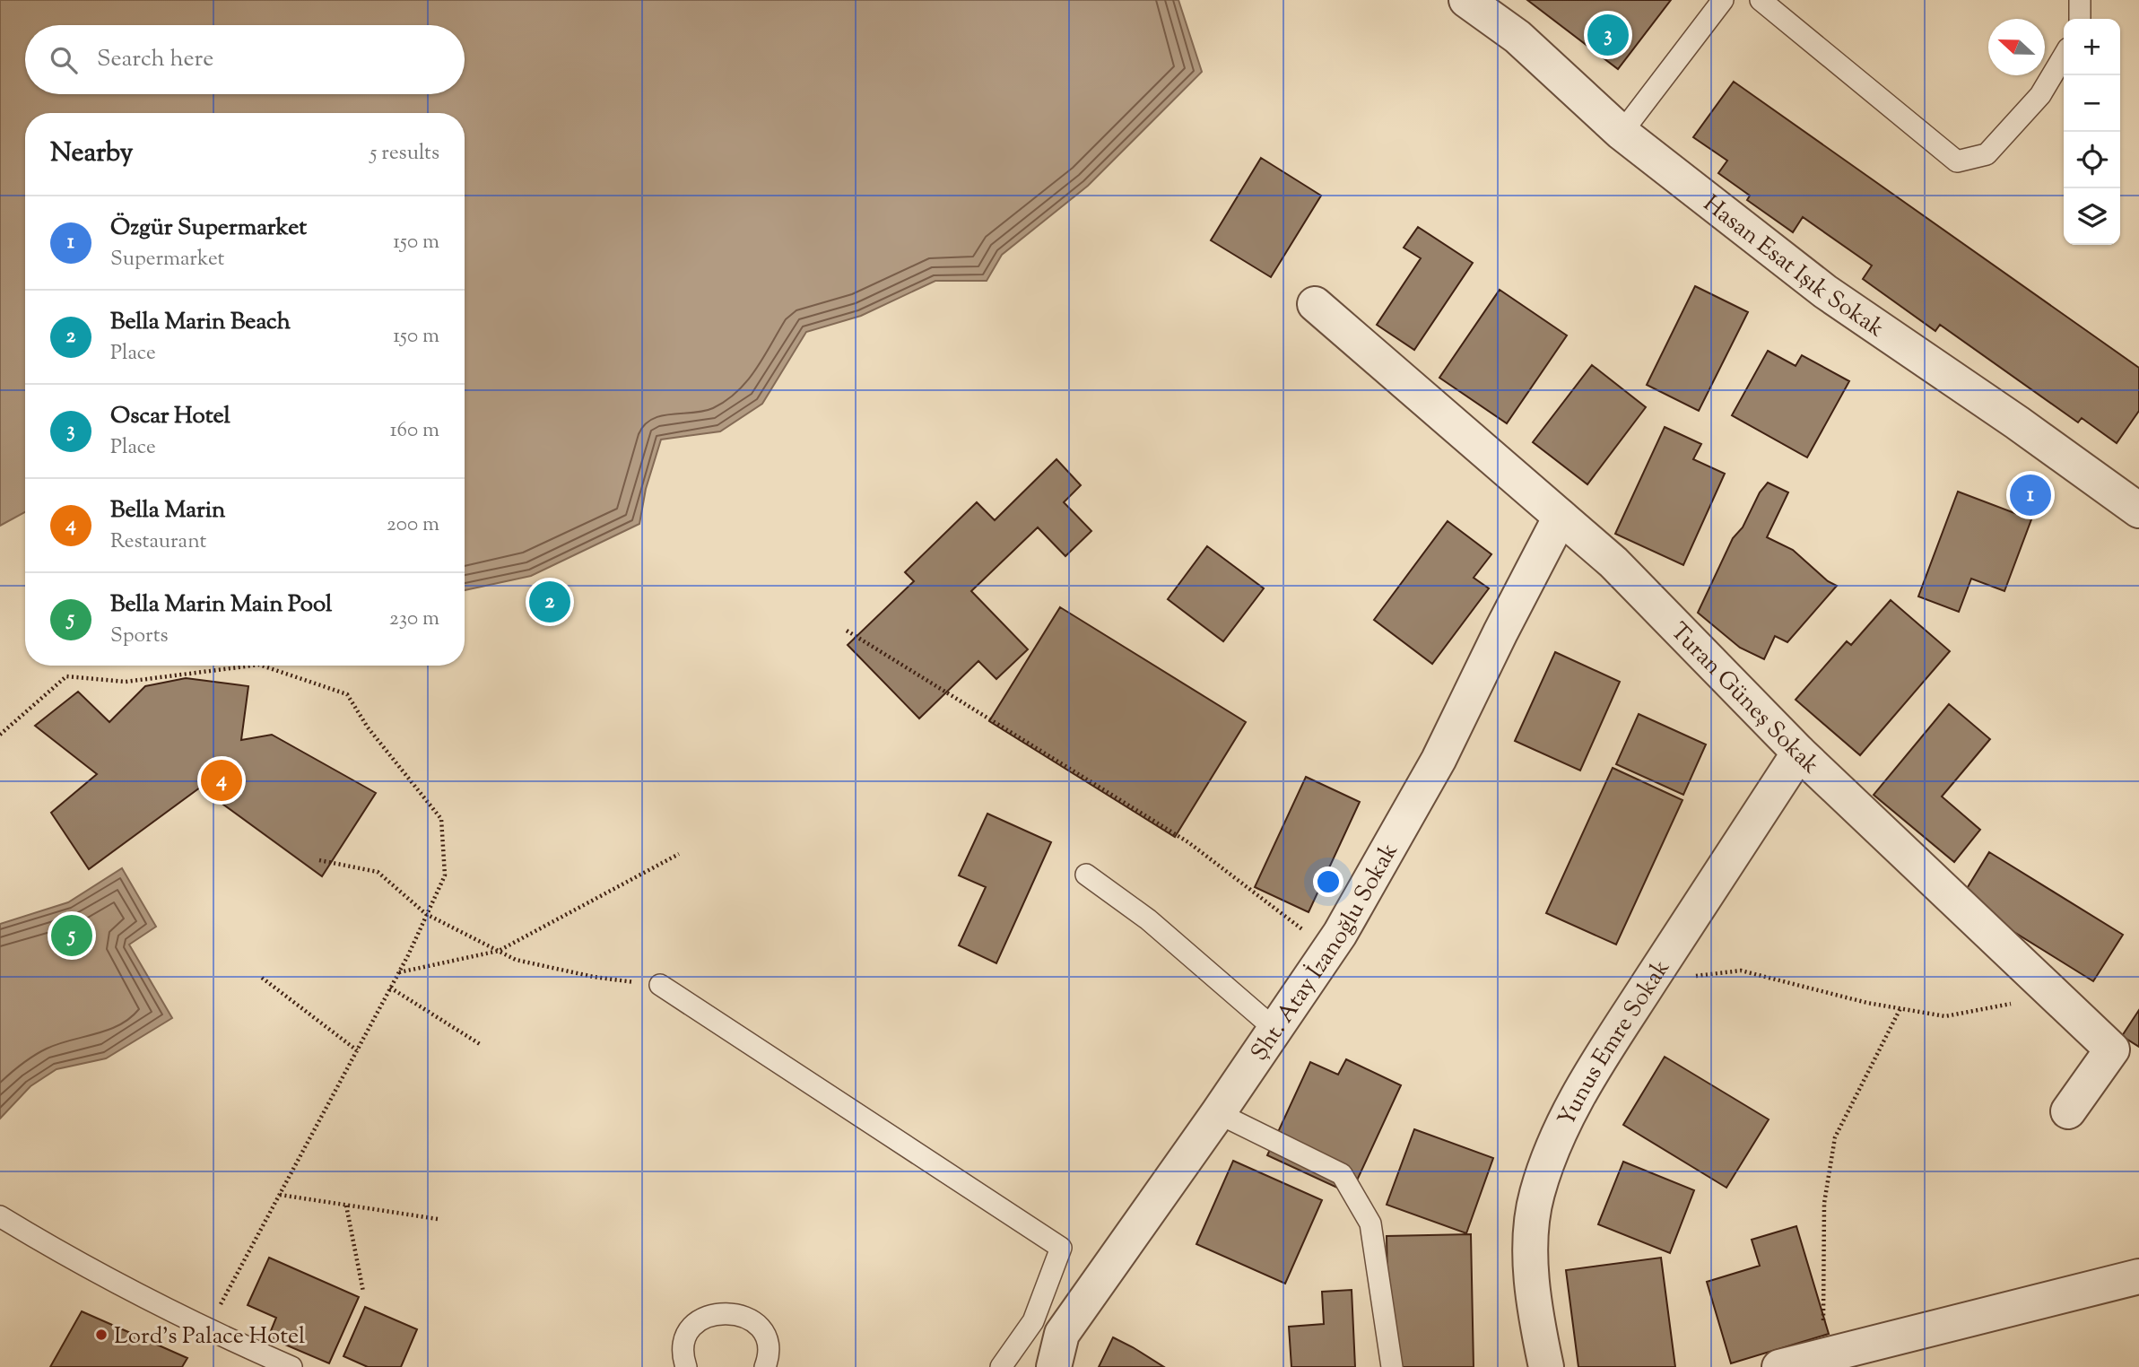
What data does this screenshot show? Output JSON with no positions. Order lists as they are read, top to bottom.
{
  "streets": {
    "street": [
      "Hasan Esat Işık Sokak",
      "Turan Güneş Sokak",
      "Şht. Atay İzanoğlu Sokak",
      "Yunus Emre Sokak"
    ]
  },
  "crossings": [
    ["Turan Güneş Sokak", "Şht. Atay İzanoğlu Sokak"],
    ["Turan Güneş Sokak", "Yunus Emre Sokak"]
  ],
  "places": ["Lord's Palace Hotel"],
  "north": "left",
  "page": {
    "pins": [
      "3",
      "1",
      "2",
      "4",
      "5"
    ],
    "map_buttons": ["+", "−"],
    "search": "Search here",
    "heading": ["Nearby", "5 results"],
    "list": [
      {
        "mark": "1",
        "name": "Özgür Supermarket",
        "note": "Supermarket",
        "value": "150 m"
      },
      {
        "mark": "2",
        "name": "Bella Marin Beach",
        "note": "Place",
        "value": "150 m"
      },
      {
        "mark": "3",
        "name": "Oscar Hotel",
        "note": "Place",
        "value": "160 m"
      },
      {
        "mark": "4",
        "name": "Bella Marin",
        "note": "Restaurant",
        "value": "200 m"
      },
      {
        "mark": "5",
        "name": "Bella Marin Main Pool",
        "note": "Sports",
        "value": "230 m"
      }
    ]
  }
}
